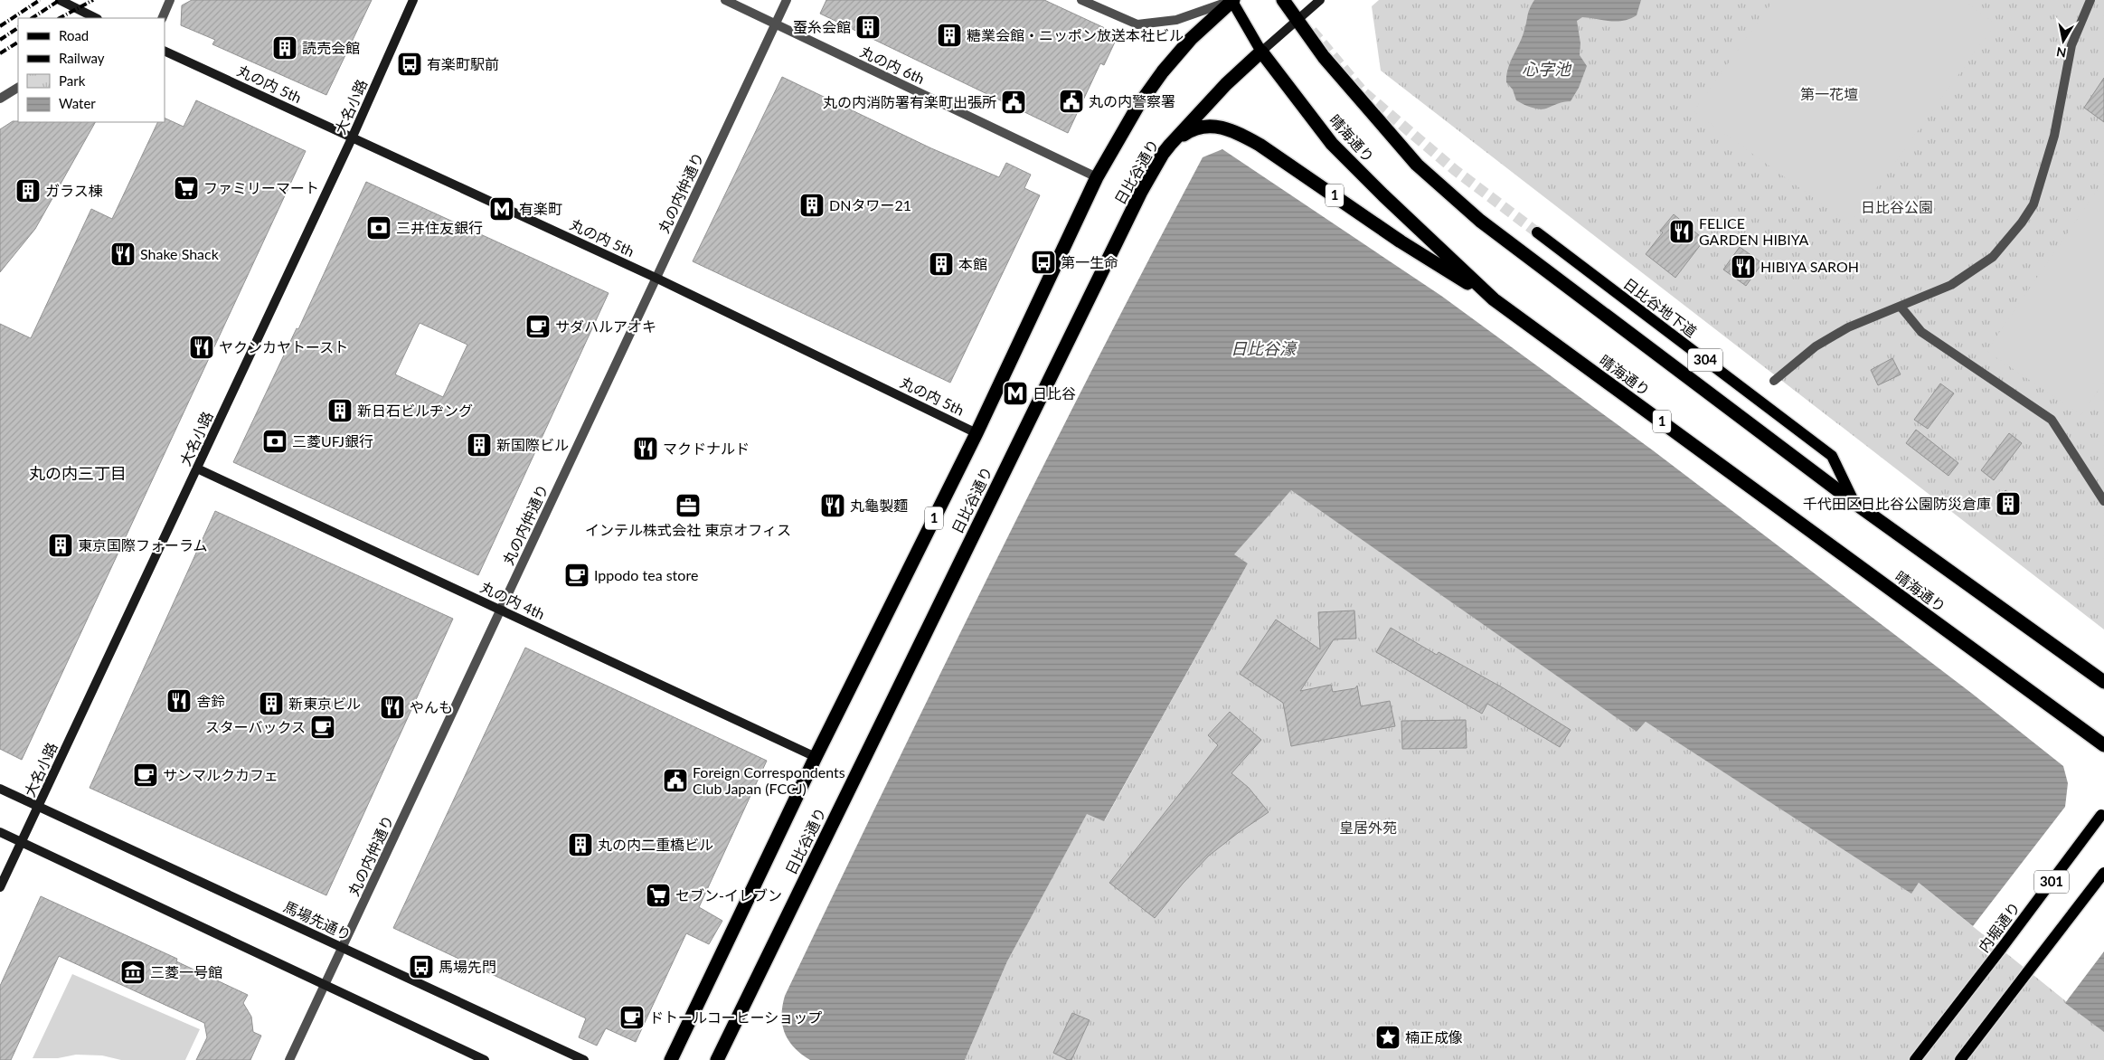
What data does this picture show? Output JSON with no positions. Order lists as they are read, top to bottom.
{
  "streets": {
    "highway": ["晴海通り", "日比谷通り", "1"],
    "main road": [
      "丸の内 5th",
      "大名小路",
      "日比谷地下道",
      "304",
      "丸の内 4th",
      "301",
      "馬場先通り",
      "内堀通り"
    ],
    "street": ["丸の内 6th", "丸の内仲通り"]
  },
  "crossings": [
    ["丸の内 6th", "日比谷通り"],
    ["丸の内 6th", "丸の内仲通り"],
    ["丸の内 5th", "大名小路"],
    ["丸の内 5th", "日比谷通り"],
    ["丸の内 5th", "丸の内仲通り"],
    ["大名小路", "丸の内 4th"],
    ["大名小路", "馬場先通り"],
    ["晴海通り", "日比谷通り"],
    ["晴海通り", "1"],
    ["日比谷通り", "1"],
    ["日比谷通り", "丸の内 4th"],
    ["丸の内仲通り", "丸の内 4th"],
    ["丸の内仲通り", "馬場先通り"]
  ],
  "districts": ["丸の内三丁目"],
  "water": ["心字池", "日比谷濠"],
  "parks": ["第一花壇", "日比谷公園", "皇居外苑"],
  "places": {
    "building": [
      "蚕糸会館",
      "糖業会館・ニッポン放送本社ビル",
      "読売会館",
      "ガラス棟",
      "DNタワー21",
      "本館",
      "新日石ビルヂング",
      "新国際ビル",
      "千代田区日比谷公園防災倉庫",
      "東京国際フォーラム",
      "新東京ビル",
      "丸の内二重橋ビル"
    ],
    "bus stop": ["有楽町駅前", "第一生命", "馬場先門"],
    "public building": ["丸の内警察署", "丸の内消防署有楽町出張所", "Foreign Correspondents Club Japan (FCCJ)"],
    "supermarket": ["ファミリーマート", "セブン-イレブン"],
    "metro station": ["有楽町", "日比谷"],
    "bank": ["三井住友銀行", "三菱UFJ銀行"],
    "restaurant": [
      "FELICE GARDEN HIBIYA",
      "Shake Shack",
      "HIBIYA SAROH",
      "ヤクンカヤトースト",
      "マクドナルド",
      "丸龜製麵",
      "舎鈴",
      "やんも"
    ],
    "cafe": [
      "サダハルアオキ",
      "Ippodo tea store",
      "スターバックス",
      "サンマルクカフェ",
      "ドトールコーヒーショップ"
    ],
    "office": ["インテル株式会社 東京オフィス"],
    "museum": ["三菱一号館"],
    "place": ["楠正成像"]
  },
  "legend": [
    "Road",
    "Railway",
    "Park",
    "Water"
  ],
  "north": "bottom"
}
